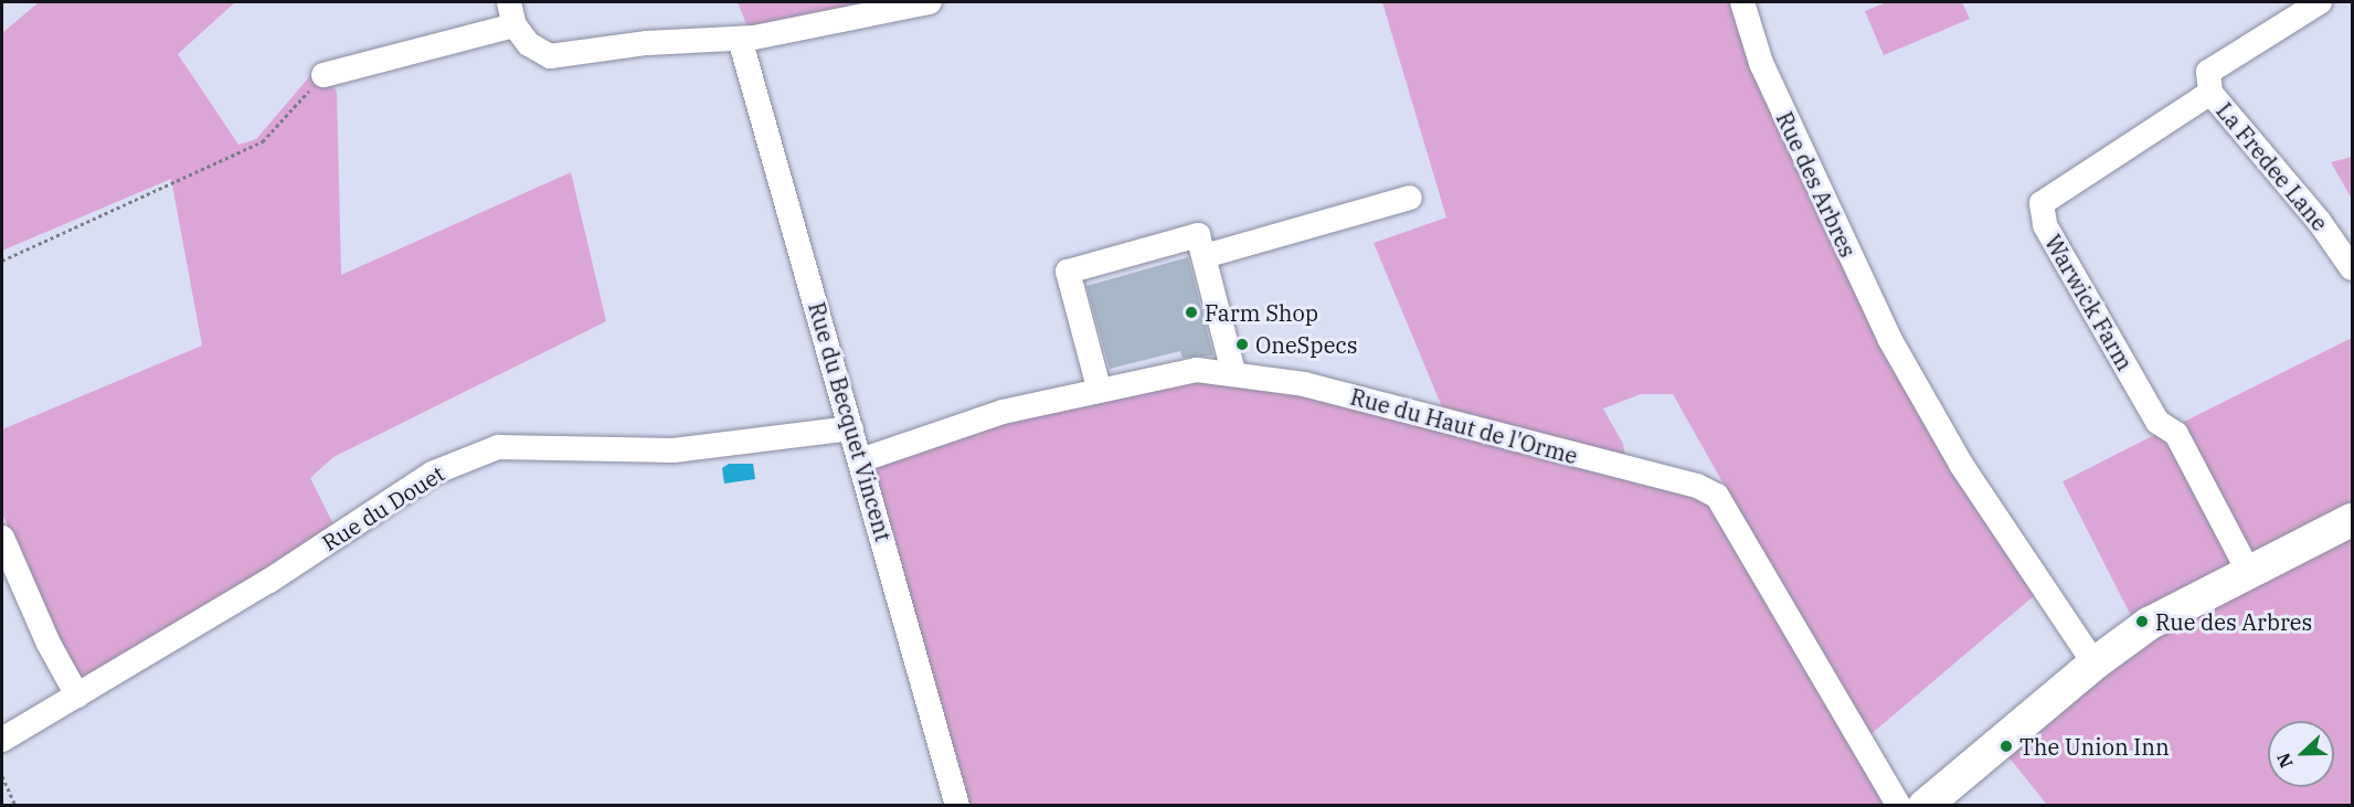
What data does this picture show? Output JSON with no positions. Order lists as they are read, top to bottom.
{
  "streets": {
    "street": [
      "La Fredee Lane",
      "Rue des Arbres",
      "Warwick Farm",
      "Rue du Becquet Vincent",
      "Rue du Haut de l'Orme",
      "Rue du Douet"
    ]
  },
  "crossings": [
    ["La Fredee Lane", "Warwick Farm"],
    ["Rue du Becquet Vincent", "Rue du Haut de l'Orme"],
    ["Rue du Becquet Vincent", "Rue du Douet"]
  ],
  "places": [
    "Farm Shop",
    "OneSpecs",
    "Rue des Arbres",
    "The Union Inn"
  ],
  "north": "left"
}
